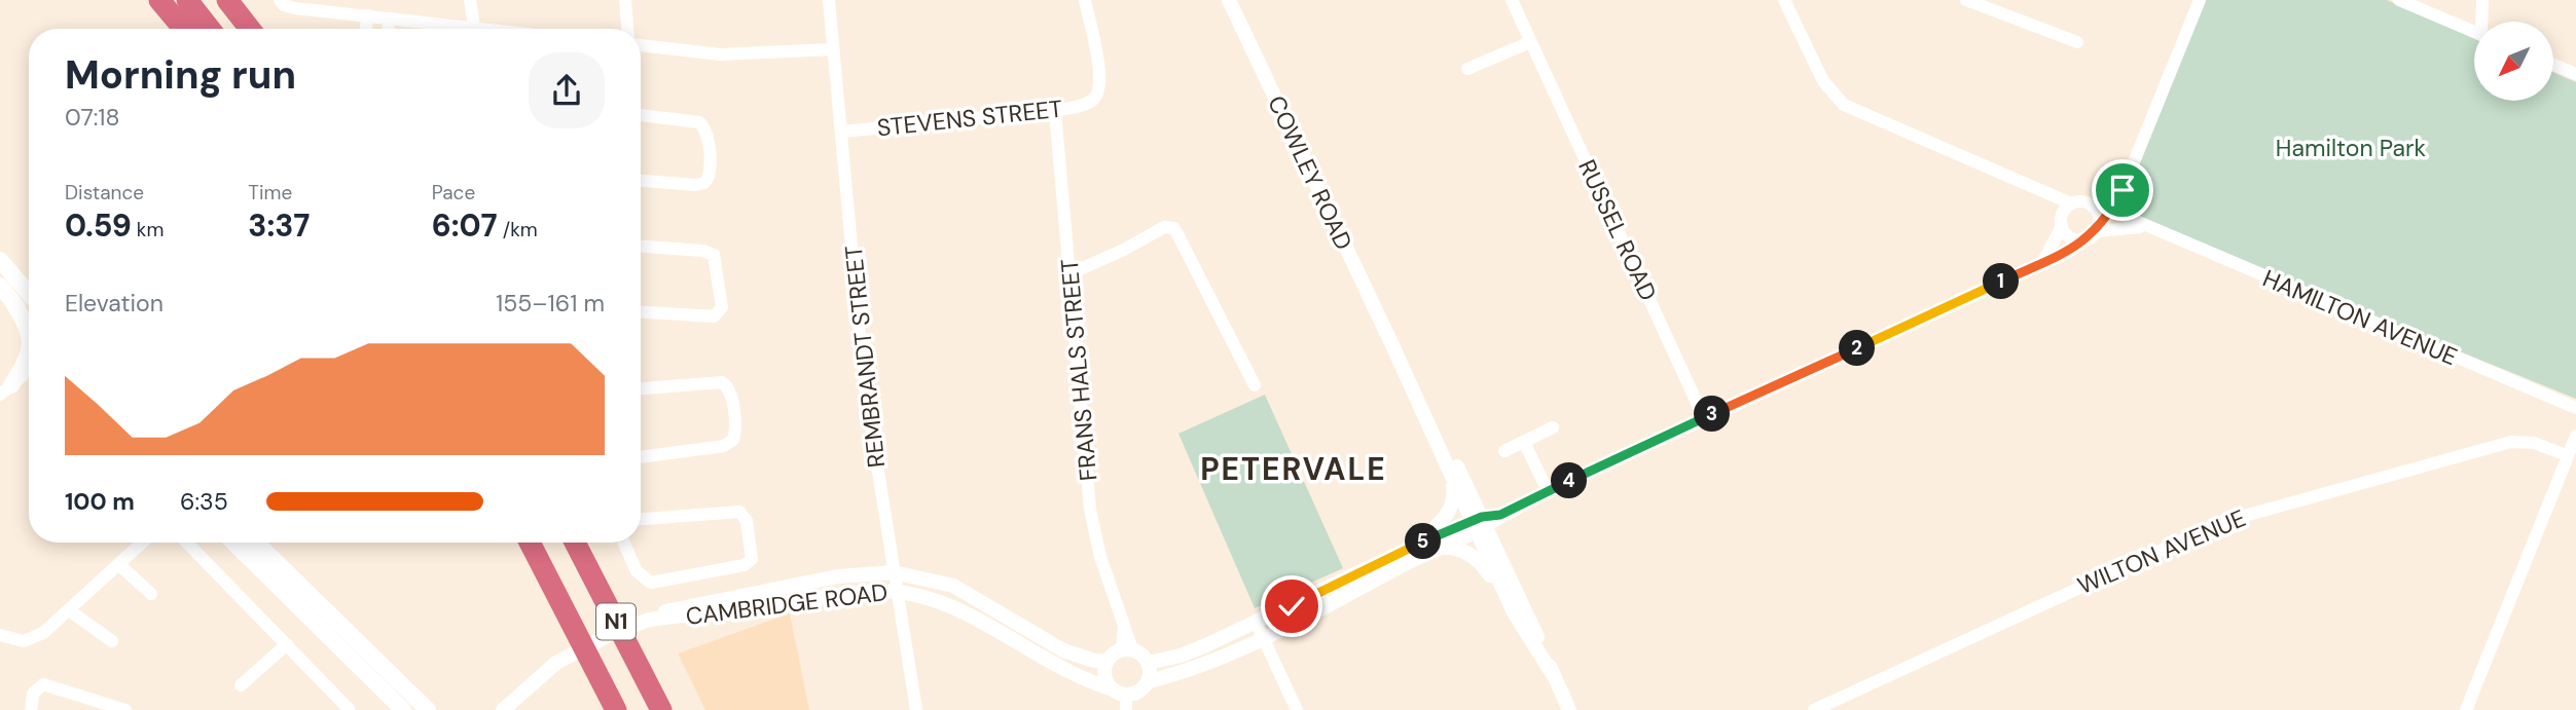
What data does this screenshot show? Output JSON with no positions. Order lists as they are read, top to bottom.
{
  "streets": {
    "highway": ["N1"],
    "street": [
      "STEVENS STREET",
      "COWLEY ROAD",
      "RUSSEL ROAD",
      "HAMILTON AVENUE",
      "REMBRANDT STREET",
      "FRANS HALS STREET",
      "WILTON AVENUE",
      "CAMBRIDGE ROAD"
    ]
  },
  "crossings": [
    ["STEVENS STREET", "REMBRANDT STREET"],
    ["STEVENS STREET", "FRANS HALS STREET"],
    ["REMBRANDT STREET", "CAMBRIDGE ROAD"],
    ["FRANS HALS STREET", "CAMBRIDGE ROAD"]
  ],
  "districts": ["PETERVALE"],
  "parks": ["Hamilton Park"],
  "north": "bottom left",
  "page": {
    "heading": ["Morning run", "07:18"],
    "stats": [
      ["Distance", "0.59 km"],
      ["Time", "3:37"],
      ["Pace", "6:07 /km"]
    ],
    "pins": [
      "1",
      "2",
      "3",
      "4",
      "5"
    ],
    "chart": ["Elevation", "155–161 m"],
    "list": [
      {
        "name": "100 m",
        "note": "6:35"
      }
    ]
  }
}
